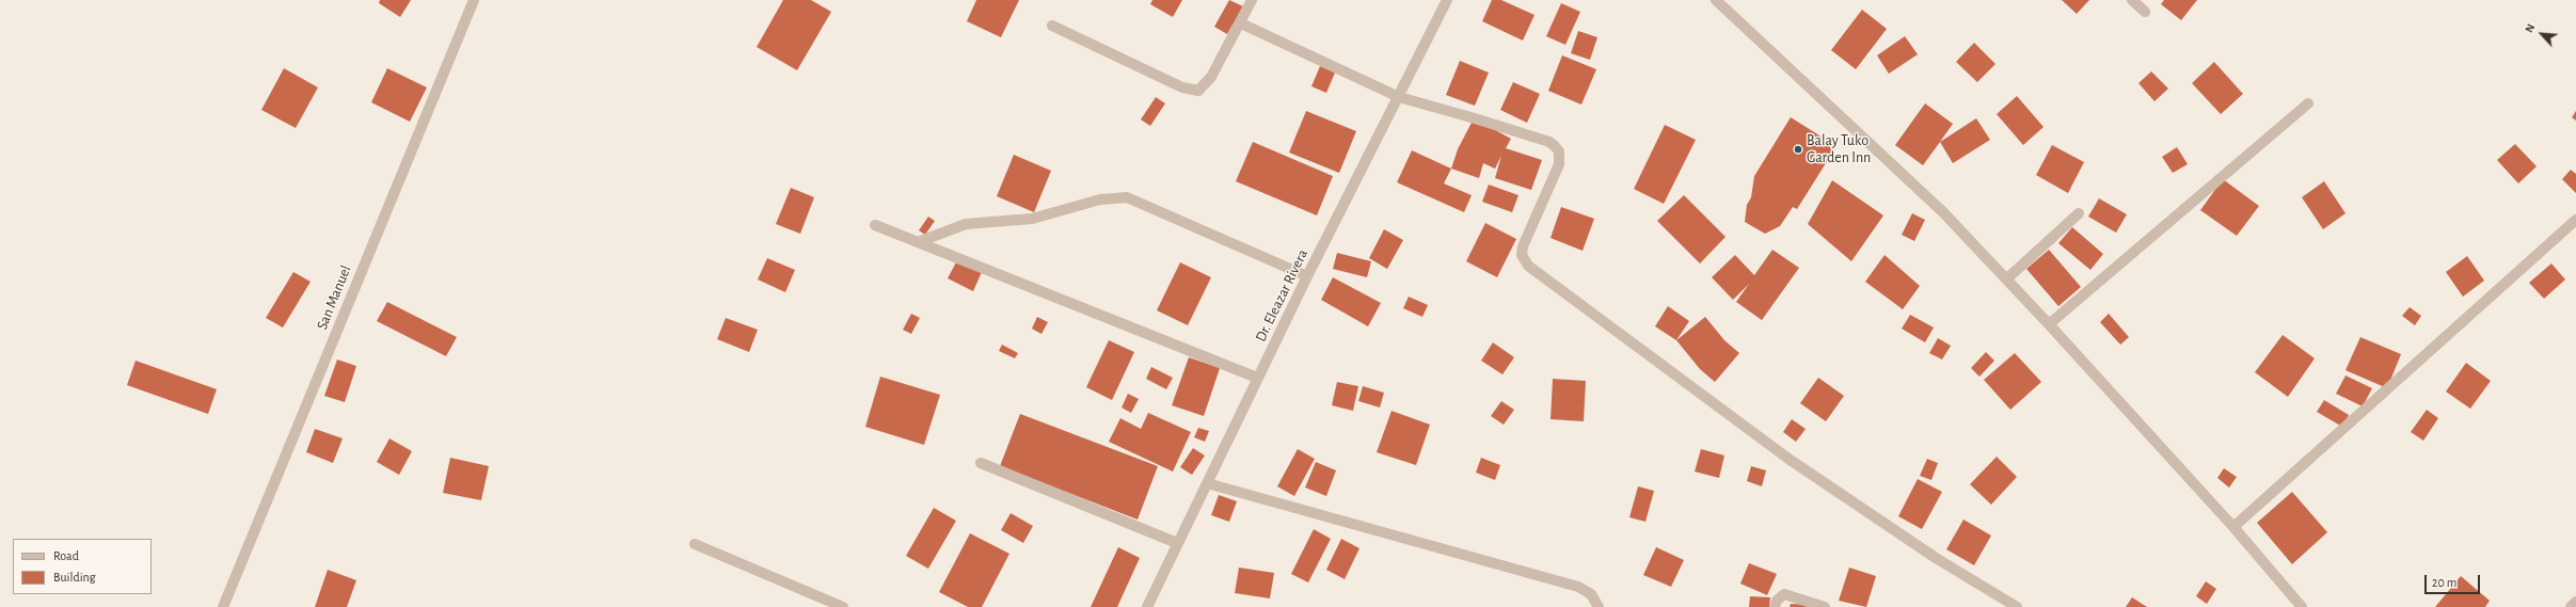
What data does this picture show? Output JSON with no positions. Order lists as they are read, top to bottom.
{
  "streets": {
    "street": ["Dr. Eleazar Rivera", "San Manuel"]
  },
  "places": ["Balay Tuko Garden Inn"],
  "legend": ["Road", "Building"],
  "scale_bar": "20 m",
  "north": "top left"
}
